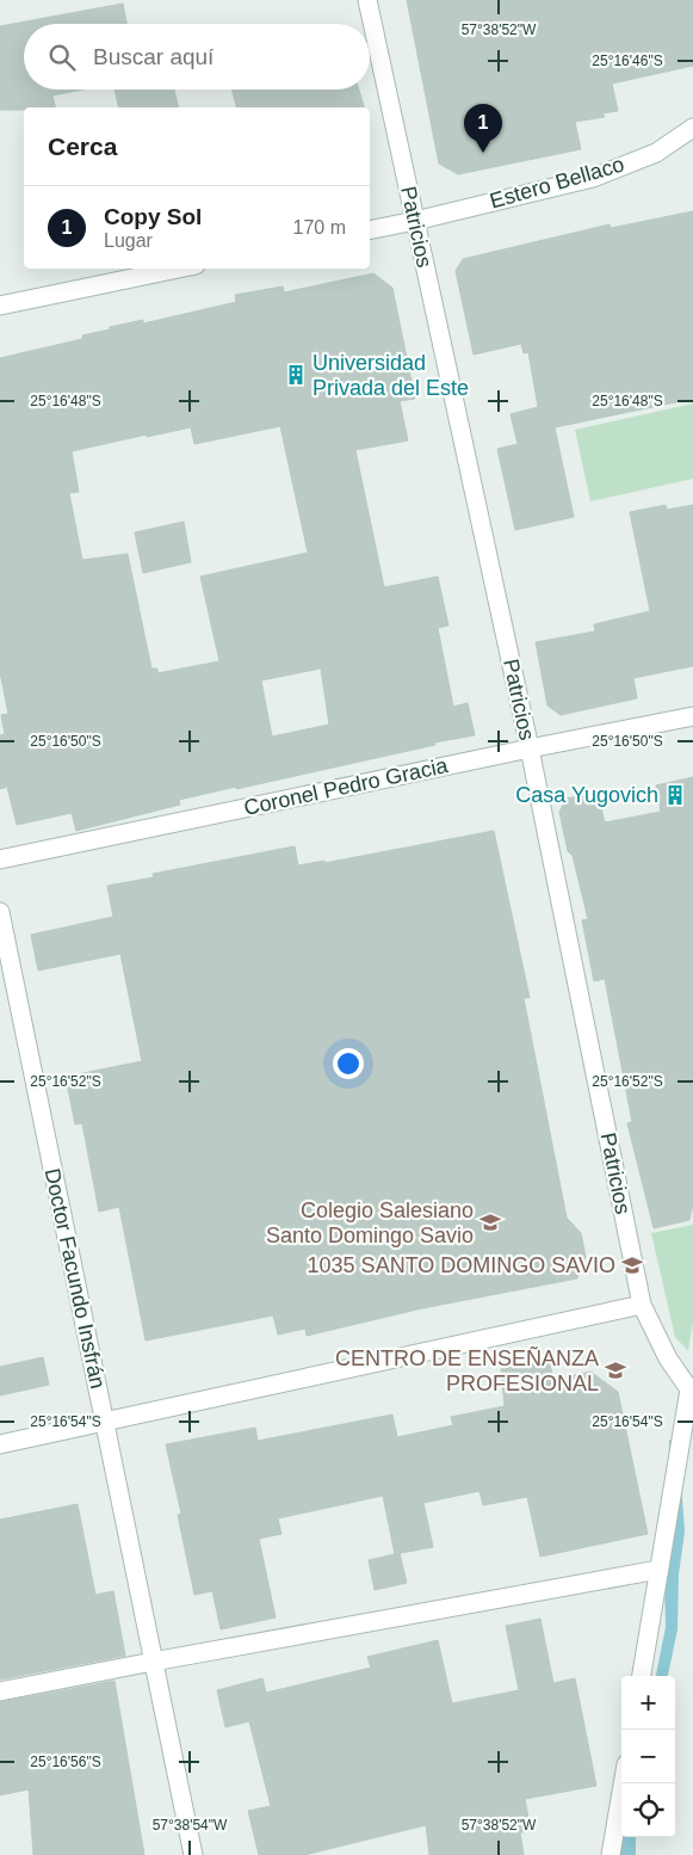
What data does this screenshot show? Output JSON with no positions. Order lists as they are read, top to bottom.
{
  "streets": {
    "street": [
      "Estero Bellaco",
      "Patricios",
      "Coronel Pedro Gracia",
      "Doctor Facundo Insfrán"
    ]
  },
  "crossings": [
    ["Estero Bellaco", "Patricios"],
    ["Patricios", "Coronel Pedro Gracia"]
  ],
  "places": {
    "building": ["Universidad Privada del Este", "Casa Yugovich"],
    "school or university": ["Colegio Salesiano Santo Domingo Savio", "1035 SANTO DOMINGO SAVIO", "CENTRO DE ENSEÑANZA PROFESIONAL"]
  },
  "page": {
    "search": "Buscar aquí",
    "pins": "1",
    "heading": "Cerca",
    "list": [
      {
        "mark": "1",
        "name": "Copy Sol",
        "note": "Lugar",
        "value": "170 m"
      }
    ],
    "map_buttons": ["+", "−"]
  },
  "coordinates": [
    "57°38'52\"W",
    "25°16'46\"S",
    "25°16'48\"S",
    "25°16'50\"S",
    "25°16'52\"S",
    "25°16'54\"S",
    "25°16'56\"S",
    "57°38'54\"W"
  ]
}
